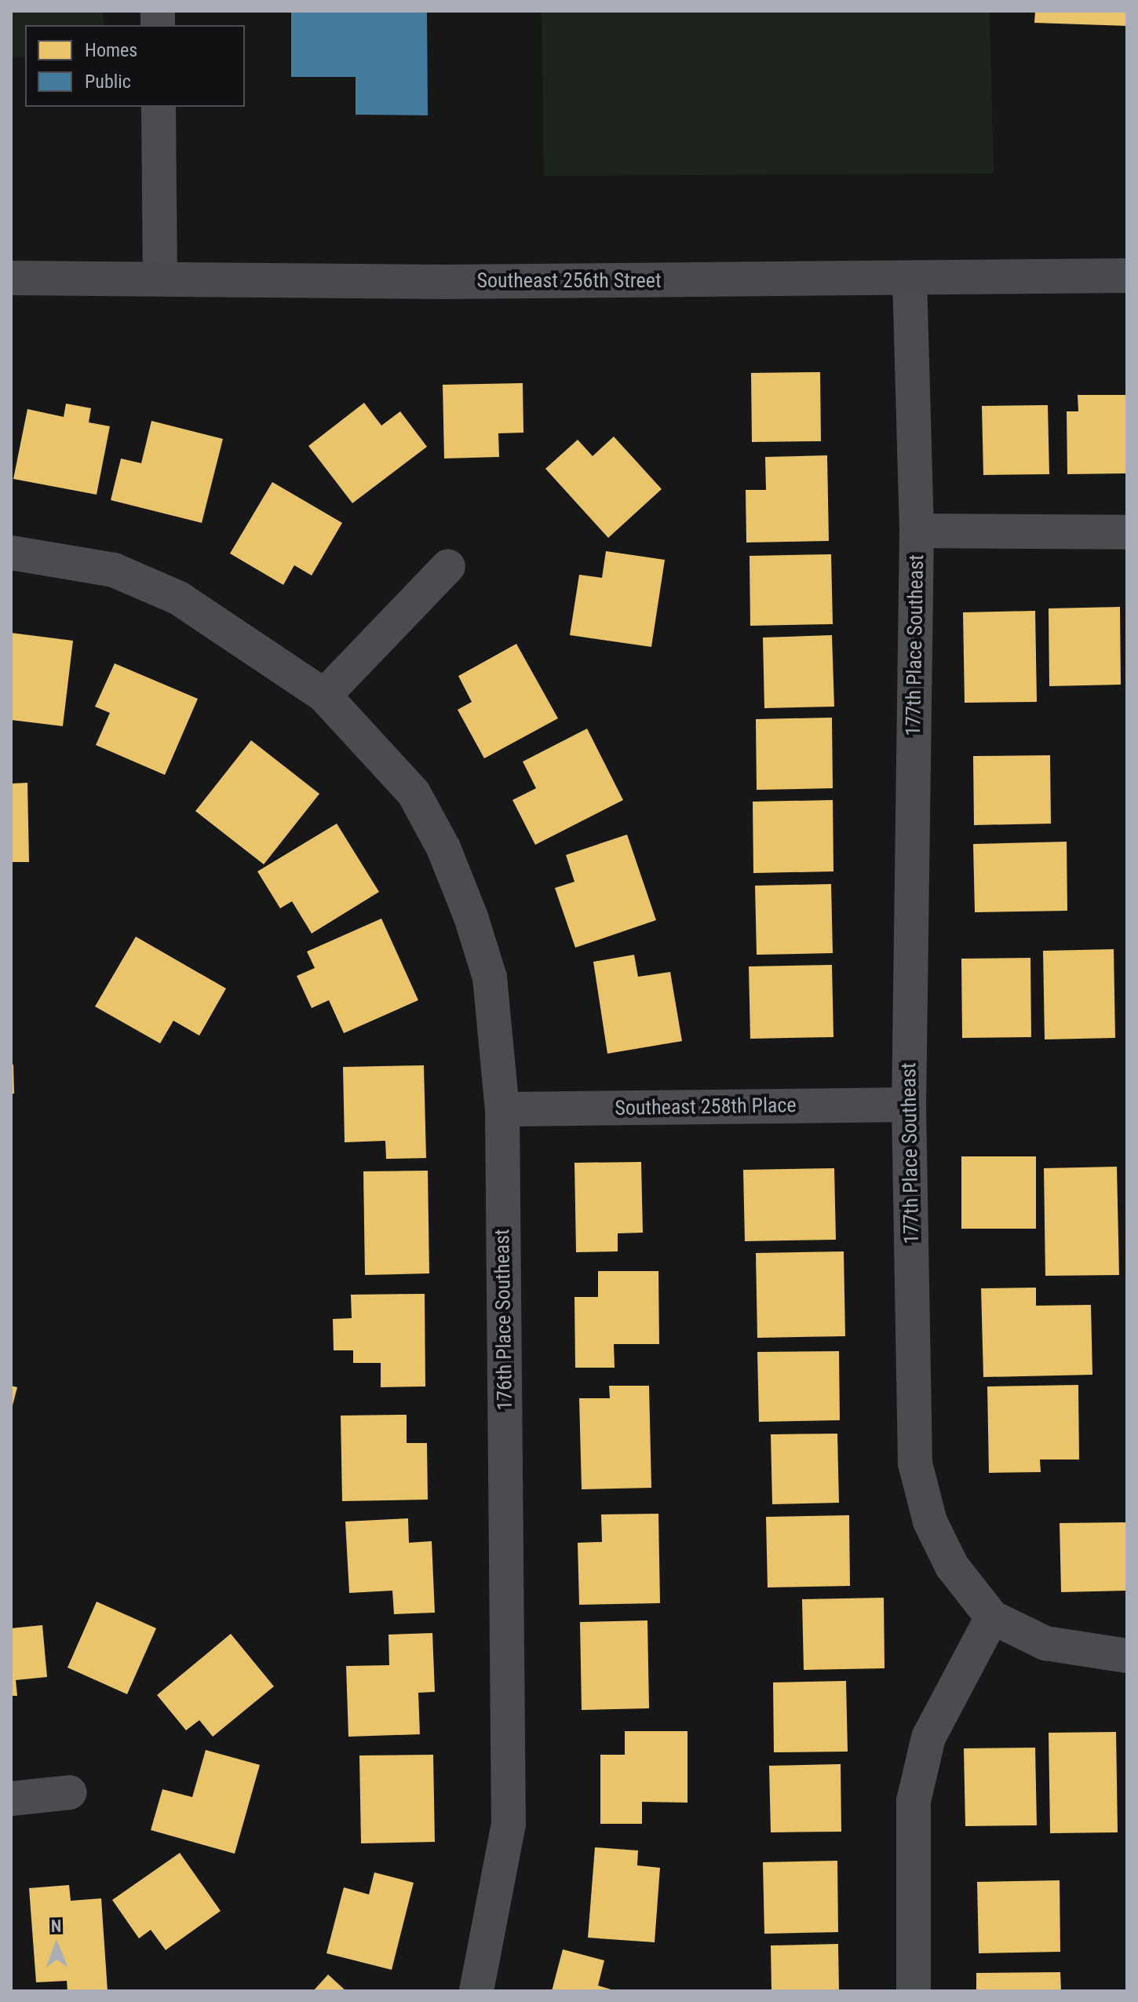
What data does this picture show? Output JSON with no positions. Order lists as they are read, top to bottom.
{
  "streets": {
    "main road": ["Southeast 256th Street"],
    "street": ["177th Place Southeast", "Southeast 258th Place", "176th Place Southeast"]
  },
  "crossings": [
    ["Southeast 256th Street", "177th Place Southeast"],
    ["177th Place Southeast", "Southeast 258th Place"],
    ["Southeast 258th Place", "176th Place Southeast"]
  ],
  "legend": ["Homes", "Public"],
  "north": "top"
}
